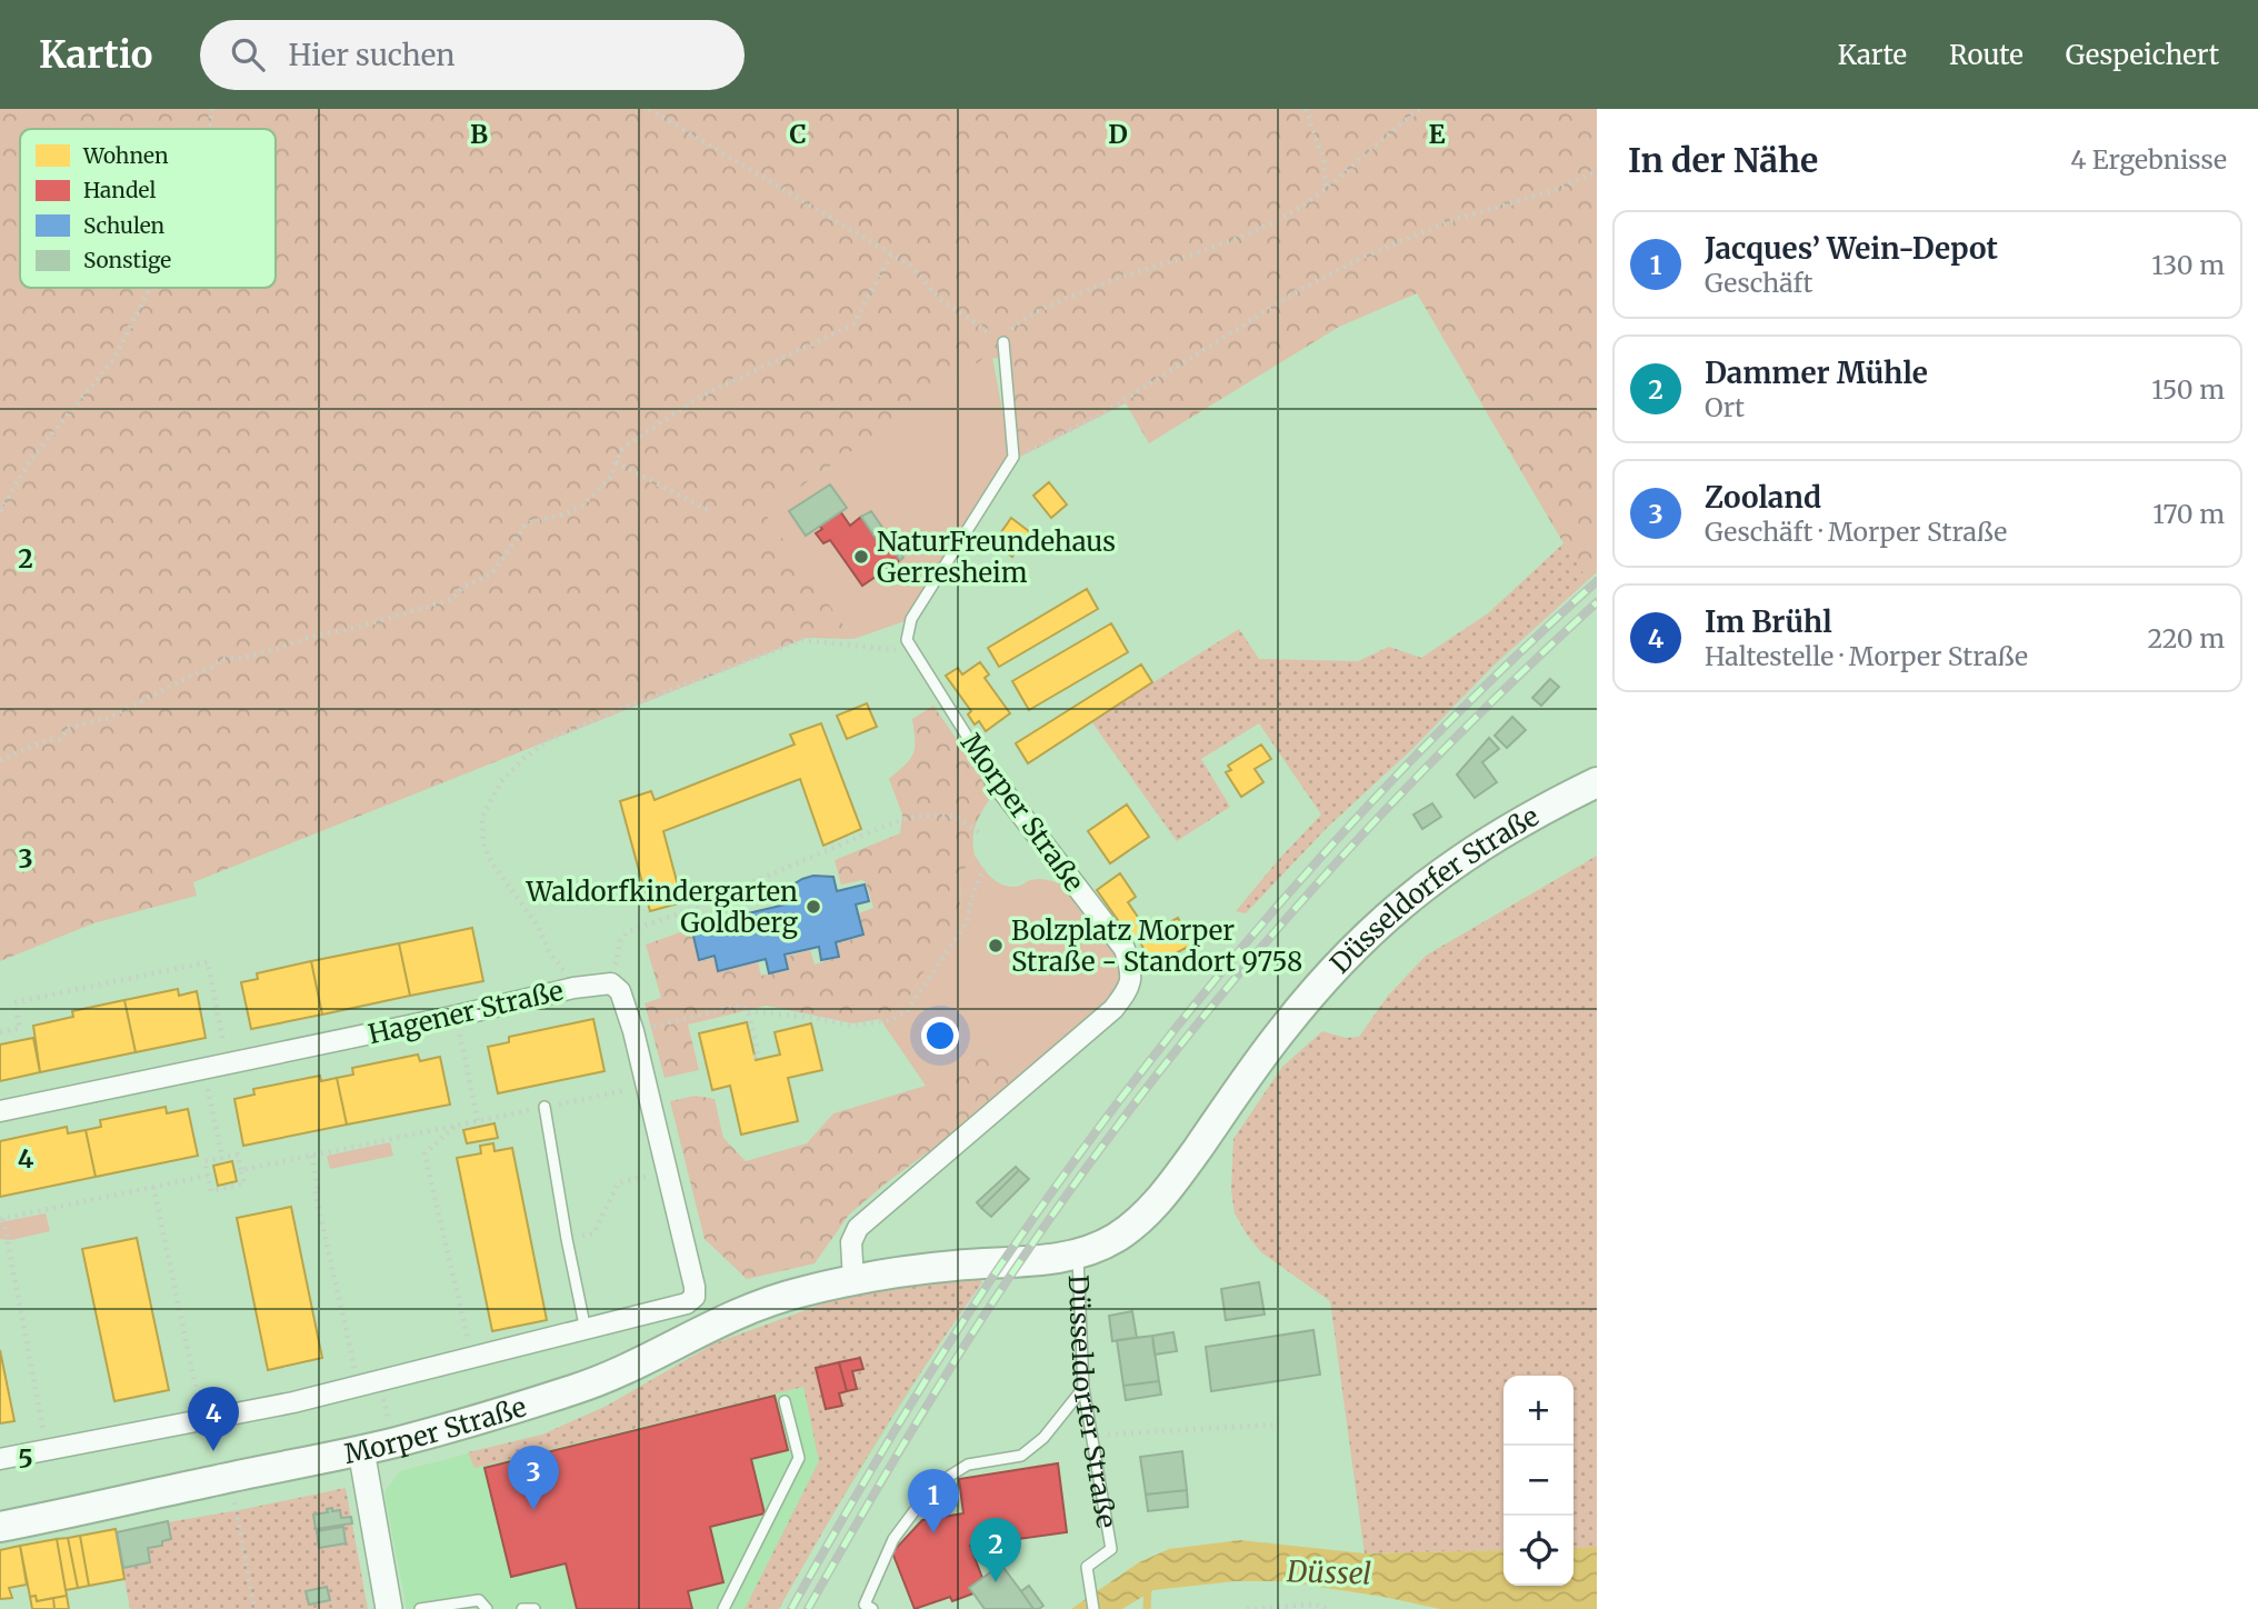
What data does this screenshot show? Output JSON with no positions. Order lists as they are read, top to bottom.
{
  "streets": {
    "main road": ["Morper Straße", "Düsseldorfer Straße"],
    "street": ["Hagener Straße"]
  },
  "crossings": [
    ["Morper Straße", "Düsseldorfer Straße"]
  ],
  "water": ["Düssel"],
  "places": ["NaturFreundehaus Gerresheim", "Waldorfkindergarten Goldberg", "Bolzplatz Morper Straße - Standort 9758"],
  "legend": [
    "Wohnen",
    "Handel",
    "Schulen",
    "Sonstige"
  ],
  "page": {
    "header": "Kartio",
    "search": "Hier suchen",
    "nav": ["Karte", "Route", "Gespeichert"],
    "heading": ["In der Nähe", "4 Ergebnisse"],
    "list": [
      {
        "mark": "1",
        "name": "Jacques’ Wein-Depot",
        "note": "Geschäft",
        "value": "130 m"
      },
      {
        "mark": "2",
        "name": "Dammer Mühle",
        "note": "Ort",
        "value": "150 m"
      },
      {
        "mark": "3",
        "name": "Zooland",
        "note": "Geschäft · Morper Straße",
        "value": "170 m"
      },
      {
        "mark": "4",
        "name": "Im Brühl",
        "note": "Haltestelle · Morper Straße",
        "value": "220 m"
      }
    ],
    "map_buttons": ["+", "−"],
    "pins": [
      "4",
      "3",
      "1",
      "2"
    ]
  },
  "grid": {
    "columns": [
      "B",
      "C",
      "D",
      "E"
    ],
    "rows": [
      "2",
      "3",
      "4",
      "5"
    ]
  }
}
